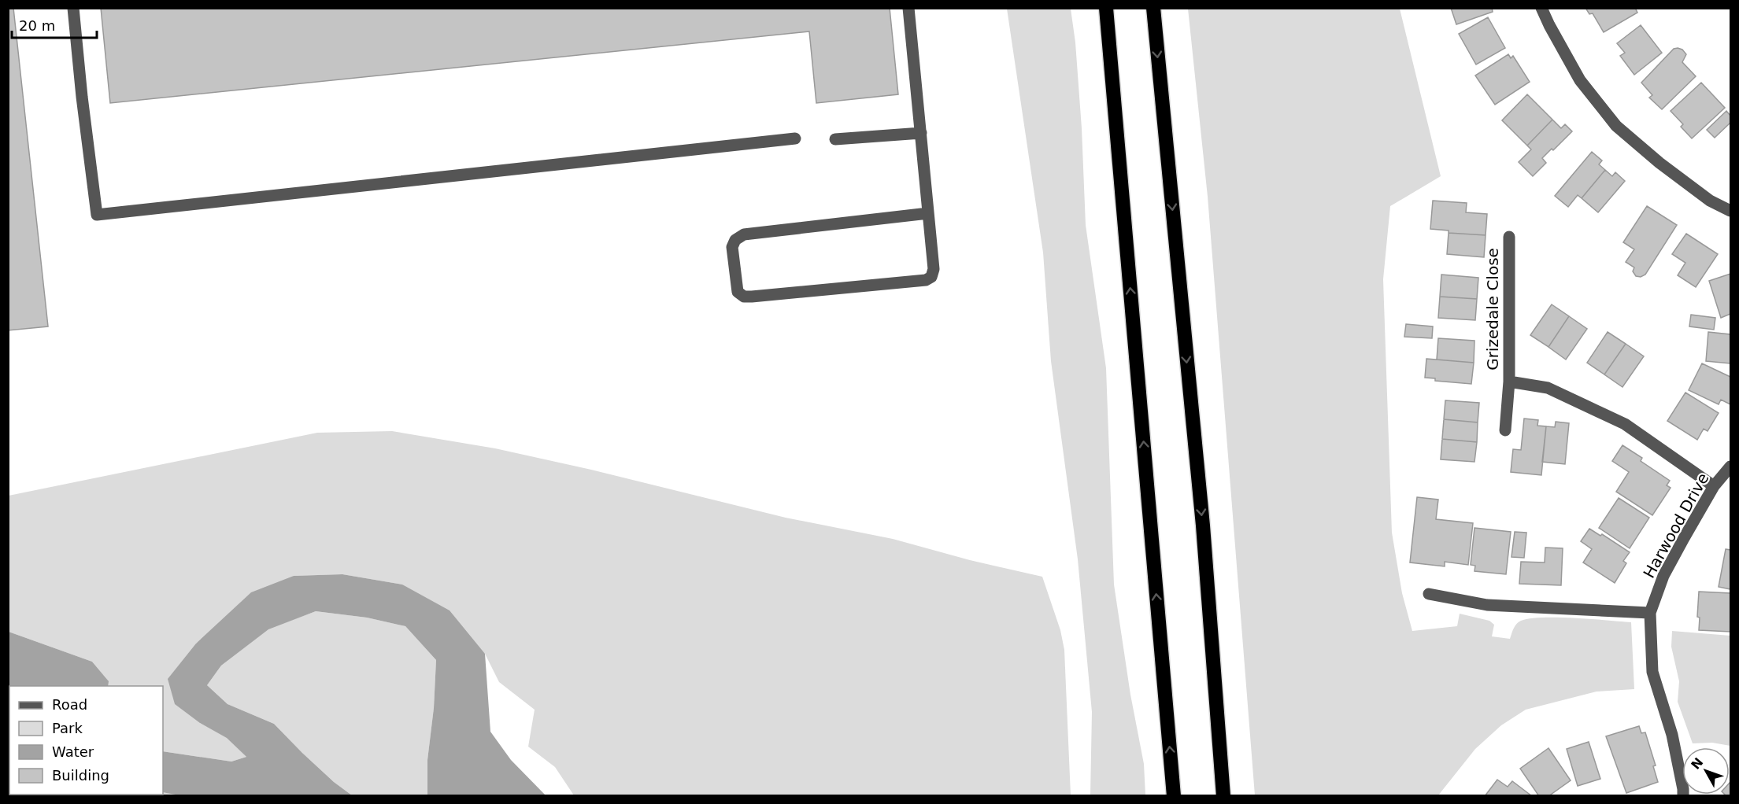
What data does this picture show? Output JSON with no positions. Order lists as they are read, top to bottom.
{
  "streets": {
    "street": ["Grizedale Close", "Harwood Drive"]
  },
  "crossings": [
    ["Grizedale Close", "Harwood Drive"]
  ],
  "legend": [
    "Road",
    "Park",
    "Water",
    "Building"
  ],
  "scale_bar": "20 m",
  "north": "top left"
}
